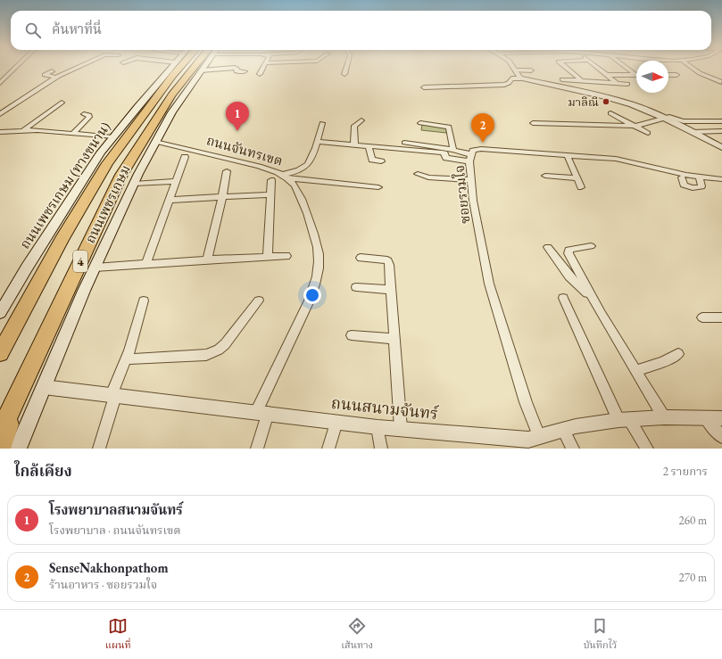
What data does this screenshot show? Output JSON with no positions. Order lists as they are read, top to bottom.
{
  "streets": {
    "highway": ["ถนนเพชรเกษม", "4"],
    "main road": ["ถนนเพชรเกษม (ทางขนาน)"],
    "street": ["ถนนจันทรเขต", "ซอยรวมใจ", "ถนนสนามจันทร์"]
  },
  "crossings": [
    ["ถนนจันทรเขต", "4"],
    ["ถนนจันทรเขต", "ถนนสนามจันทร์"],
    ["ซอยรวมใจ", "ถนนสนามจันทร์"],
    ["4", "ถนนสนามจันทร์"]
  ],
  "places": ["มาลิณี"],
  "north": "right",
  "page": {
    "search": "ค้นหาที่นี่",
    "pins": ["1", "2"],
    "heading": ["ใกล้เคียง", "2 รายการ"],
    "list": [
      {
        "mark": "1",
        "name": "โรงพยาบาลสนามจันทร์",
        "note": "โรงพยาบาล · ถนนจันทรเขต",
        "value": "260 m"
      },
      {
        "mark": "2",
        "name": "SenseNakhonpathom",
        "note": "ร้านอาหาร · ซอยรวมใจ",
        "value": "270 m"
      }
    ],
    "nav": ["แผนที่", "เส้นทาง", "บันทึกไว้"]
  }
}
